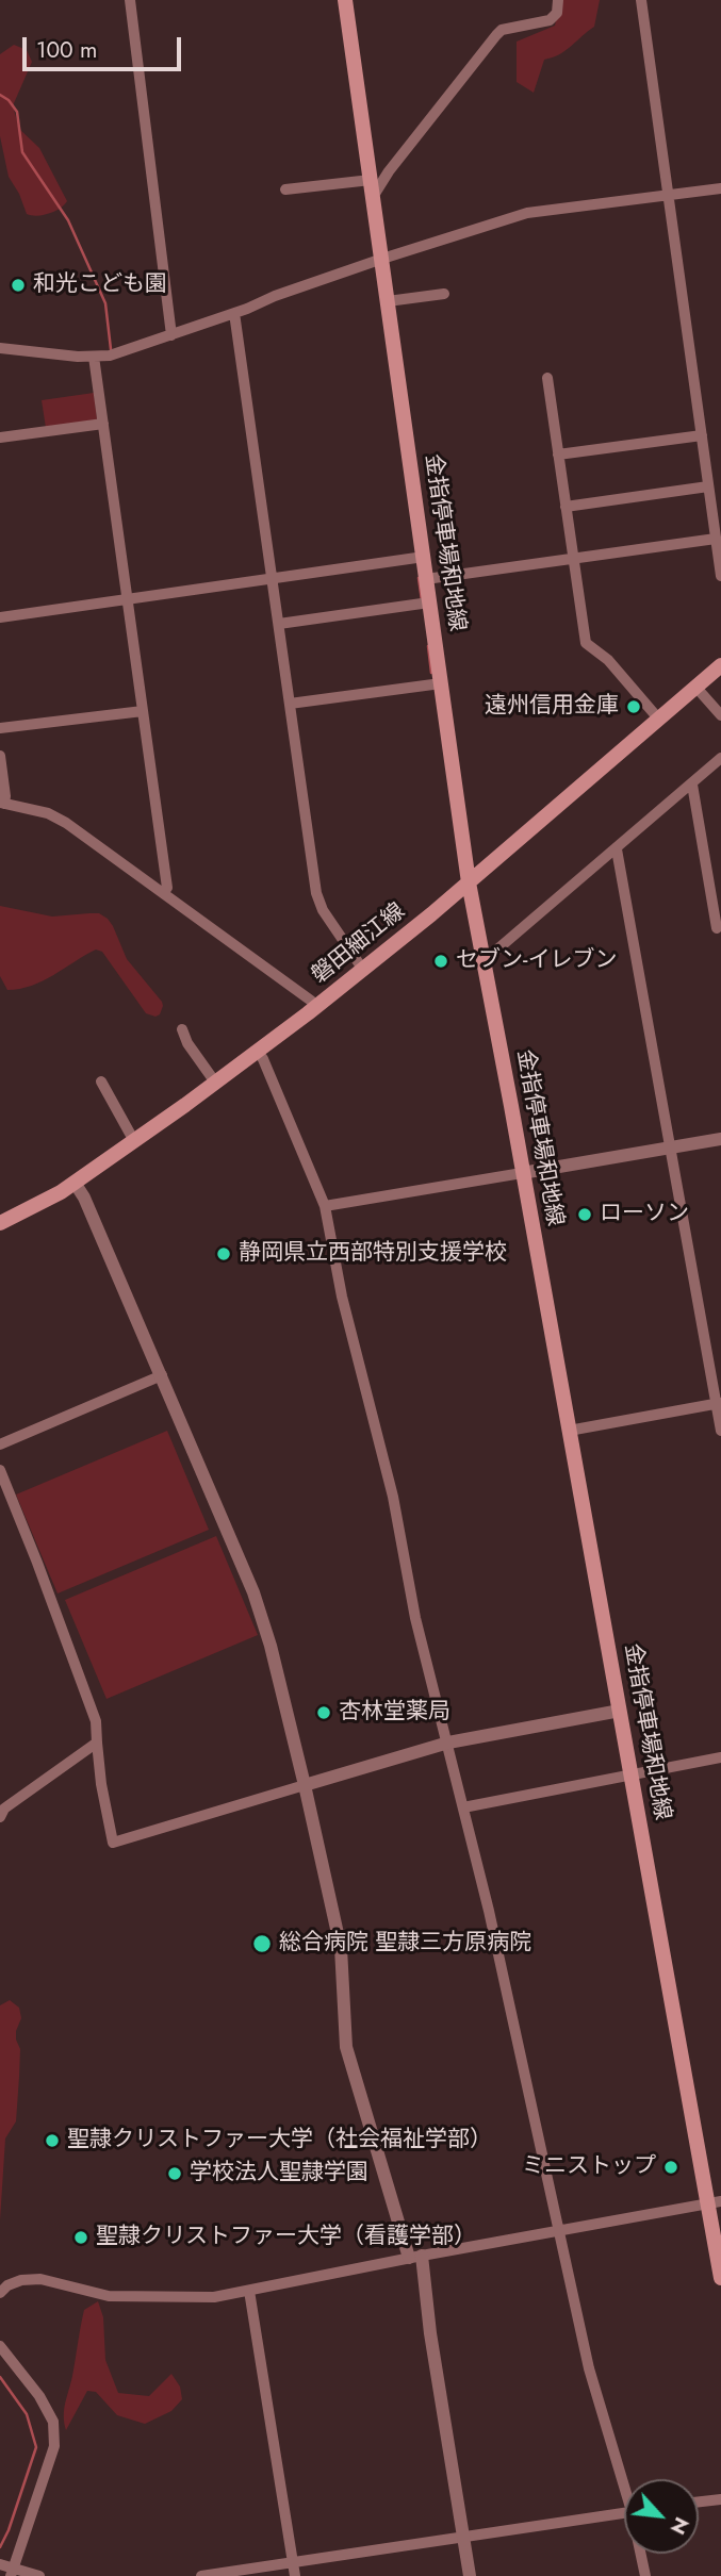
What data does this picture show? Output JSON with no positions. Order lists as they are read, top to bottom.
{
  "streets": {
    "main road": ["金指停車場和地線", "磐田細江線"]
  },
  "crossings": [
    ["金指停車場和地線", "磐田細江線"]
  ],
  "places": [
    "和光こども園",
    "遠州信用金庫",
    "セブン-イレブン",
    "ローソン",
    "静岡県立西部特別支援学校",
    "杏林堂薬局",
    "総合病院 聖隷三方原病院",
    "聖隷クリストファー大学（社会福祉学部）",
    "ミニストップ",
    "学校法人聖隷学園",
    "聖隷クリストファー大学（看護学部）"
  ],
  "scale_bar": "100 m",
  "north": "bottom right"
}
